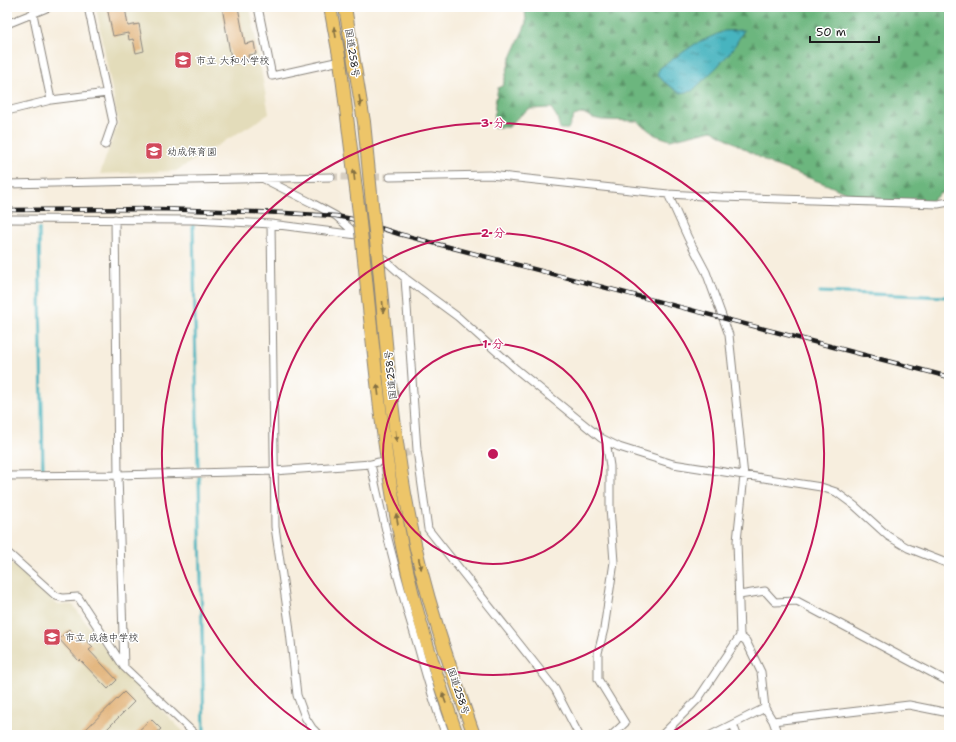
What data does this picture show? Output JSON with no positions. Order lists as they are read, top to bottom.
{
  "streets": {
    "highway": ["国道258号"]
  },
  "places": {
    "school or university": ["市立 大和小学校", "幼成保育園", "市立 成徳中学校"]
  },
  "scale_bar": "50 m",
  "rings": ["3 分", "2 分", "1 分"]
}
